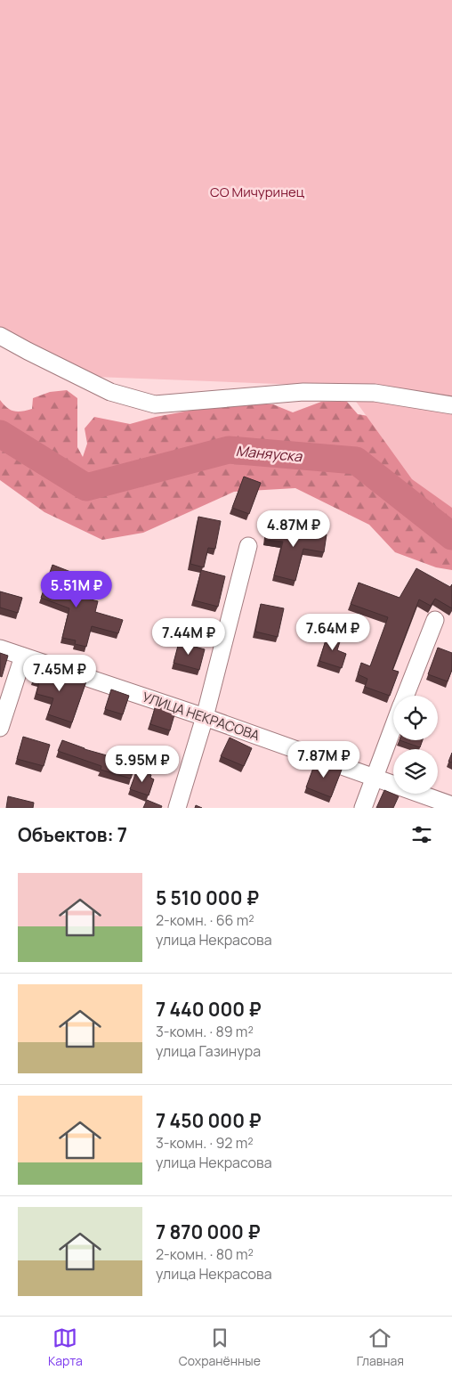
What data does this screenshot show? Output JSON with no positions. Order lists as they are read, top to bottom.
{
  "streets": {
    "street": ["УЛИЦА НЕКРАСОВА"]
  },
  "water": ["Маняуска"],
  "parks": ["СО Мичуринец"],
  "page": {
    "price": [
      "4.87M ₽",
      "5.51M ₽",
      "7.64M ₽",
      "7.44M ₽",
      "7.45M ₽",
      "7.87M ₽",
      "5.95M ₽"
    ],
    "heading": "Объектов: 7",
    "list": [
      {
        "name": "5 510 000 ₽",
        "note": "2-комн. · 66 m² · улица Некрасова"
      },
      {
        "name": "7 440 000 ₽",
        "note": "3-комн. · 89 m² · улица Газинура"
      },
      {
        "name": "7 450 000 ₽",
        "note": "3-комн. · 92 m² · улица Некрасова"
      },
      {
        "name": "7 870 000 ₽",
        "note": "2-комн. · 80 m² · улица Некрасова"
      }
    ],
    "tabs": ["Карта", "Сохранённые", "Главная"]
  }
}
